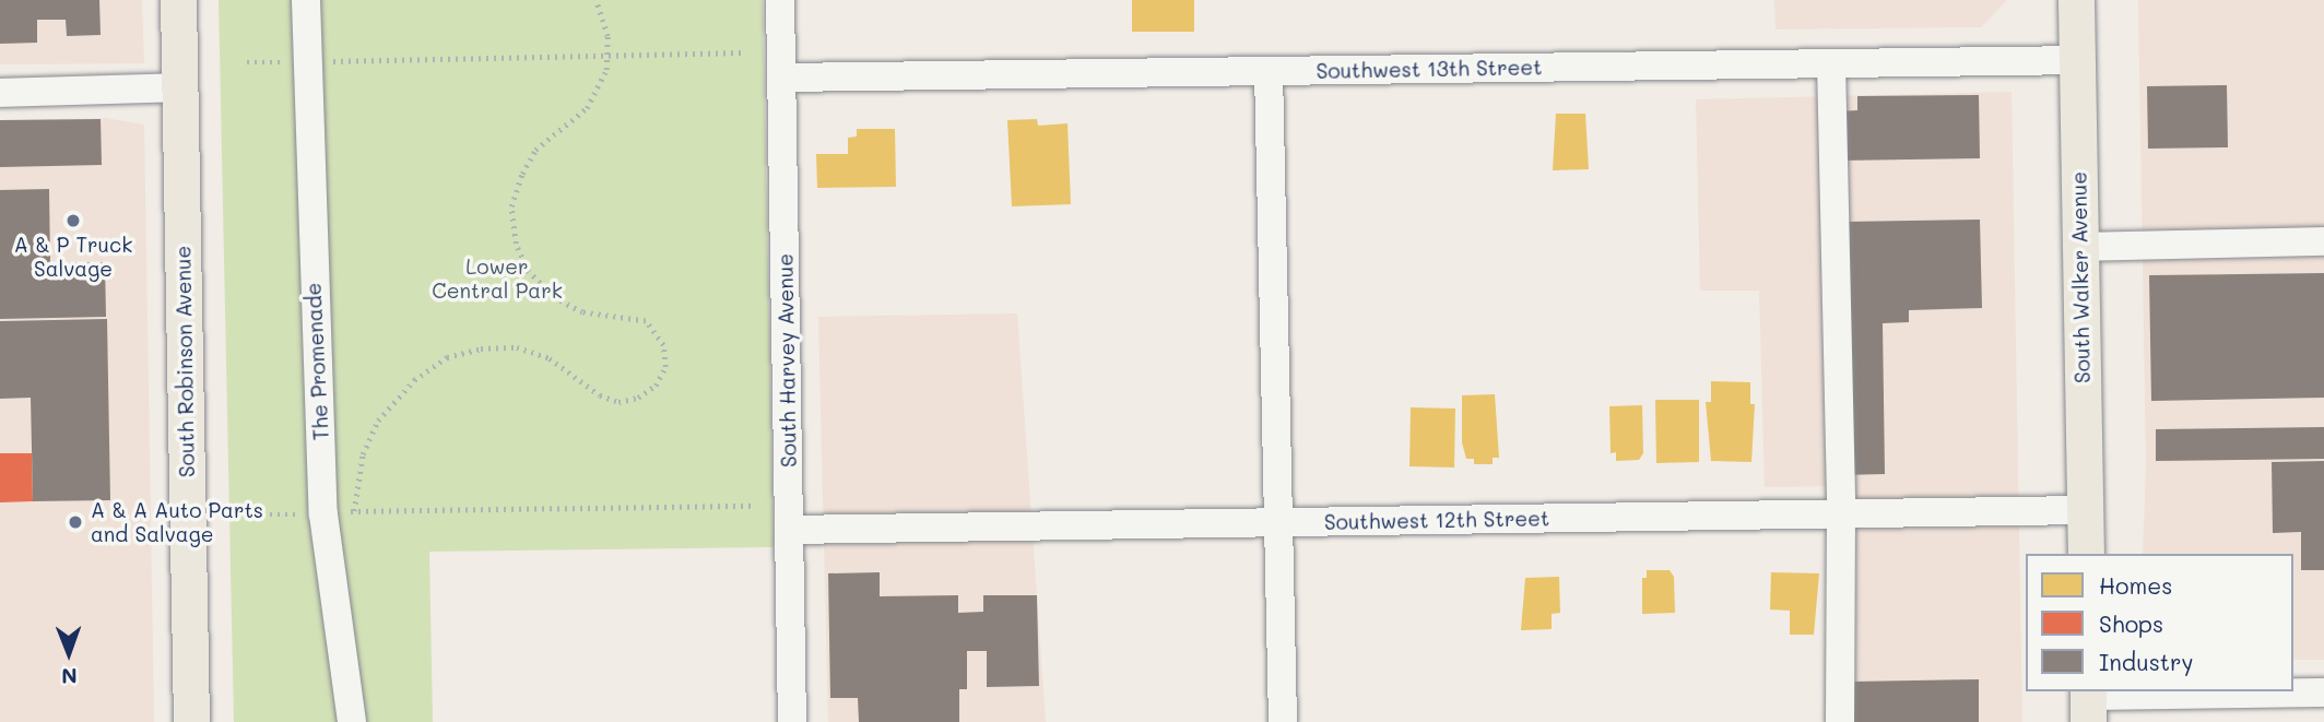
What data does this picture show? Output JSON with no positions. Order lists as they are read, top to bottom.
{
  "streets": {
    "main road": ["South Walker Avenue", "South Robinson Avenue"],
    "street": [
      "Southwest 13th Street",
      "South Harvey Avenue",
      "The Promenade",
      "Southwest 12th Street"
    ]
  },
  "crossings": [
    ["Southwest 13th Street", "South Walker Avenue"],
    ["Southwest 13th Street", "South Harvey Avenue"],
    ["South Walker Avenue", "Southwest 12th Street"],
    ["South Harvey Avenue", "Southwest 12th Street"]
  ],
  "parks": ["Lower Central Park"],
  "places": ["A & P Truck Salvage", "A & A Auto Parts and Salvage"],
  "legend": ["Homes", "Shops", "Industry"],
  "north": "bottom"
}
